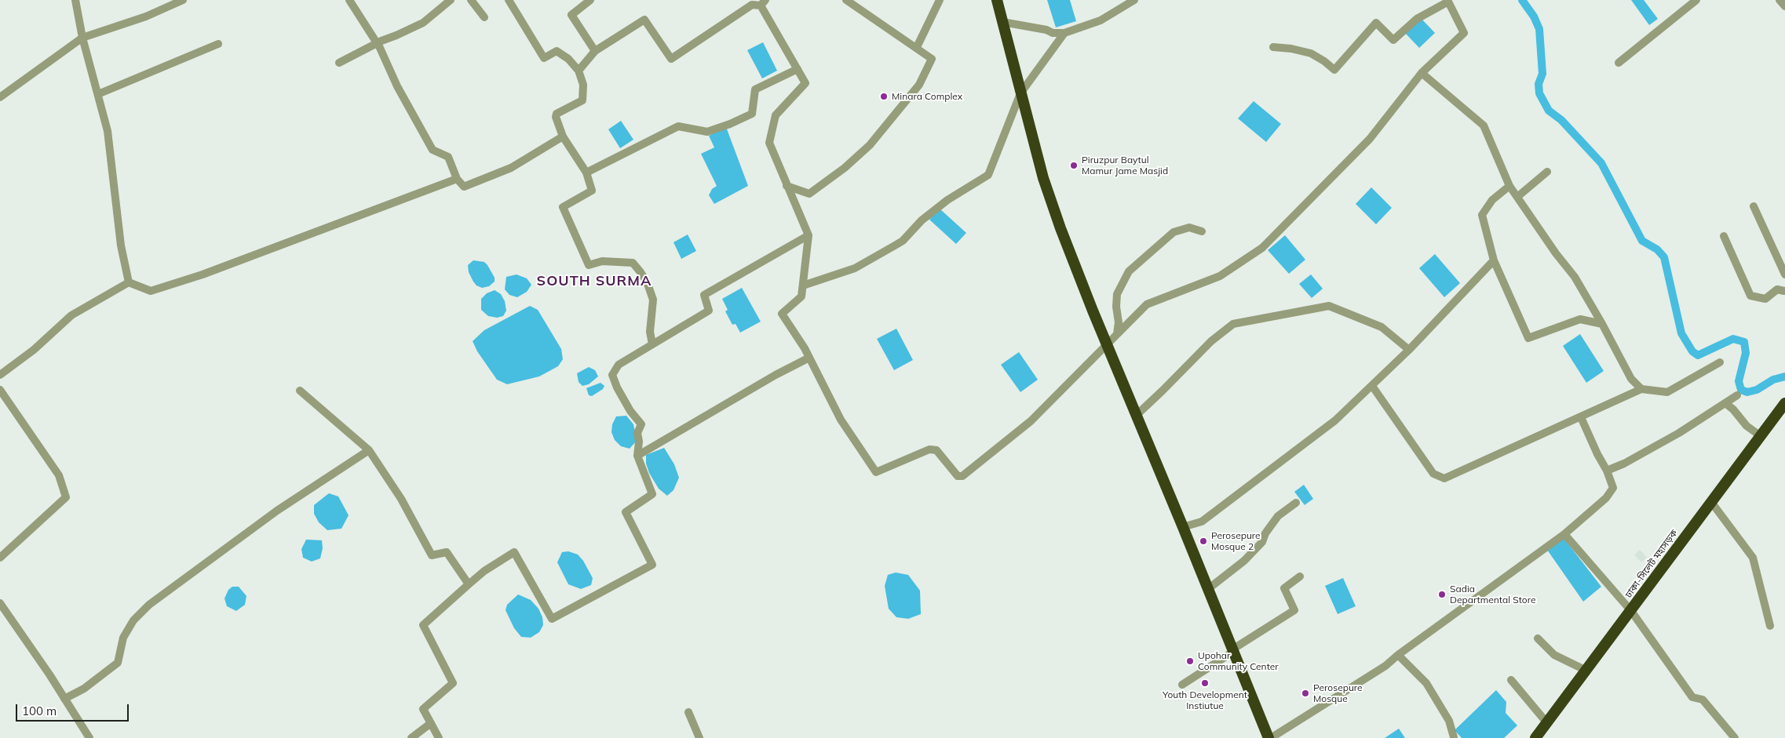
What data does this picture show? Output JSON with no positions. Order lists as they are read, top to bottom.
{
  "streets": {
    "highway": ["ঢাকা-সিলেট মহাসড়ক"]
  },
  "districts": ["SOUTH SURMA"],
  "places": [
    "Minara Complex",
    "Piruzpur Baytul Mamur Jame Masjid",
    "Perosepure Mosque 2",
    "Sadia Departmental Store",
    "Upohar Community Center",
    "Youth Development Instiutue",
    "Perosepure Mosque"
  ],
  "scale_bar": "100 m"
}
